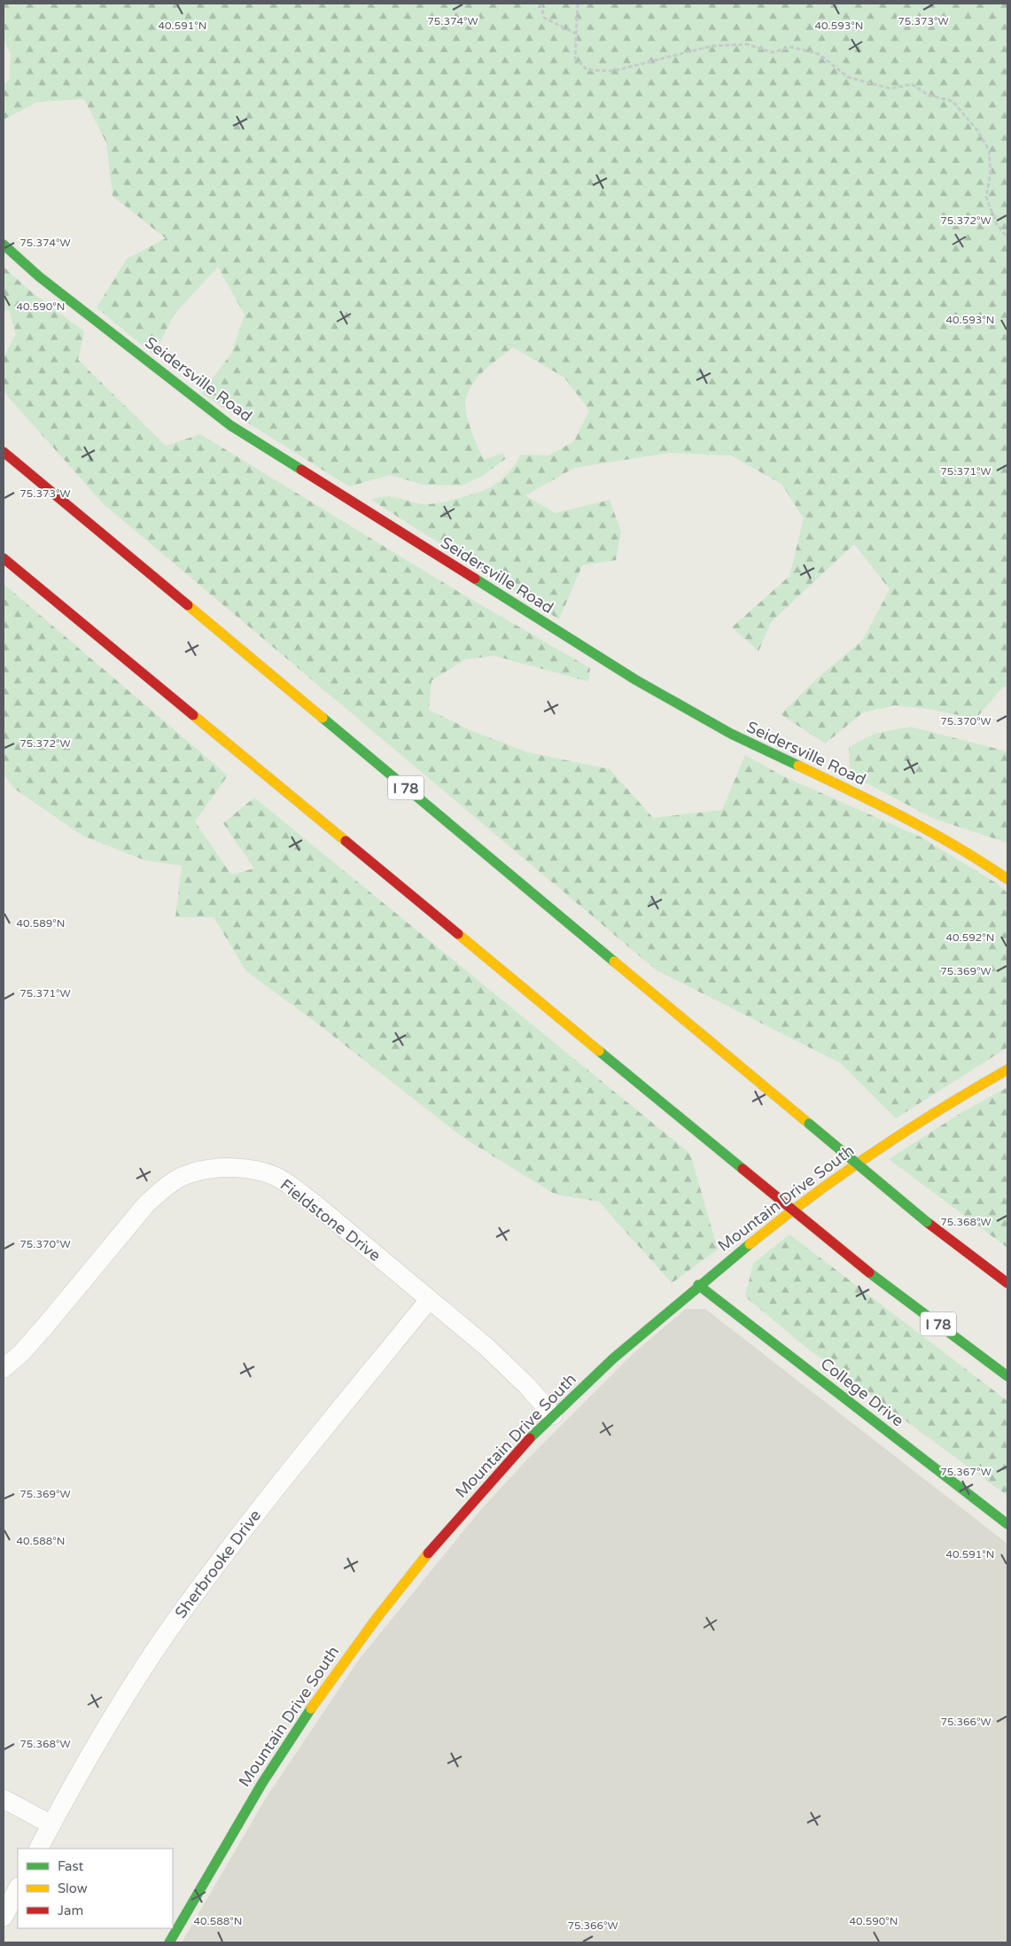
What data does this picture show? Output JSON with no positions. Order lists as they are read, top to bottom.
{
  "streets": {
    "main road": [
      "Seidersville Road",
      "I 78",
      "Mountain Drive South",
      "College Drive"
    ],
    "street": ["Fieldstone Drive", "Sherbrooke Drive"]
  },
  "crossings": [
    ["Mountain Drive South", "Fieldstone Drive"],
    ["Mountain Drive South", "College Drive"],
    ["Fieldstone Drive", "Sherbrooke Drive"]
  ],
  "legend": ["Fast", "Slow", "Jam"],
  "coordinates": [
    "75.374°W",
    "75.373°W",
    "40.591°N",
    "40.593°N",
    "75.372°W",
    "40.590°N",
    "75.371°W",
    "75.370°W",
    "40.589°N",
    "40.592°N",
    "75.369°W",
    "75.368°W",
    "75.367°W",
    "40.588°N",
    "75.366°W"
  ]
}
